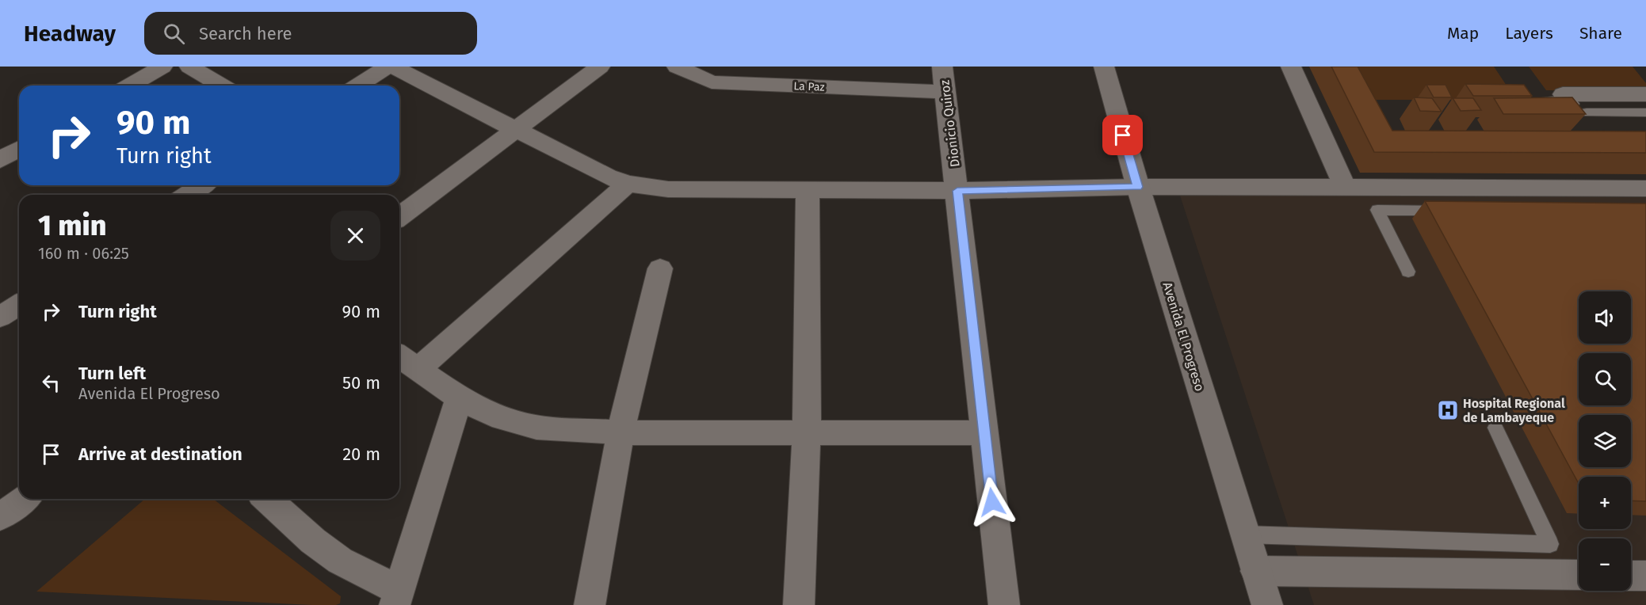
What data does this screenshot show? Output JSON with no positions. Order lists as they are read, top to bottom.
{
  "streets": {
    "street": ["La Paz", "Dionicio Quiroz", "Avenida El Progreso"]
  },
  "crossings": [
    ["La Paz", "Dionicio Quiroz"]
  ],
  "places": {
    "hospital": ["Hospital Regional de Lambayeque"]
  },
  "page": {
    "header": "Headway",
    "search": "Search here",
    "nav": ["Map", "Layers", "Share"],
    "turn": ["90 m", "Turn right"],
    "heading": ["1 min", "160 m · 06:25"],
    "list": [
      {
        "name": "Turn right",
        "value": "90 m"
      },
      {
        "name": "Turn left",
        "note": "Avenida El Progreso",
        "value": "50 m"
      },
      {
        "name": "Arrive at destination",
        "value": "20 m"
      }
    ],
    "map_buttons": ["+", "−"]
  }
}
